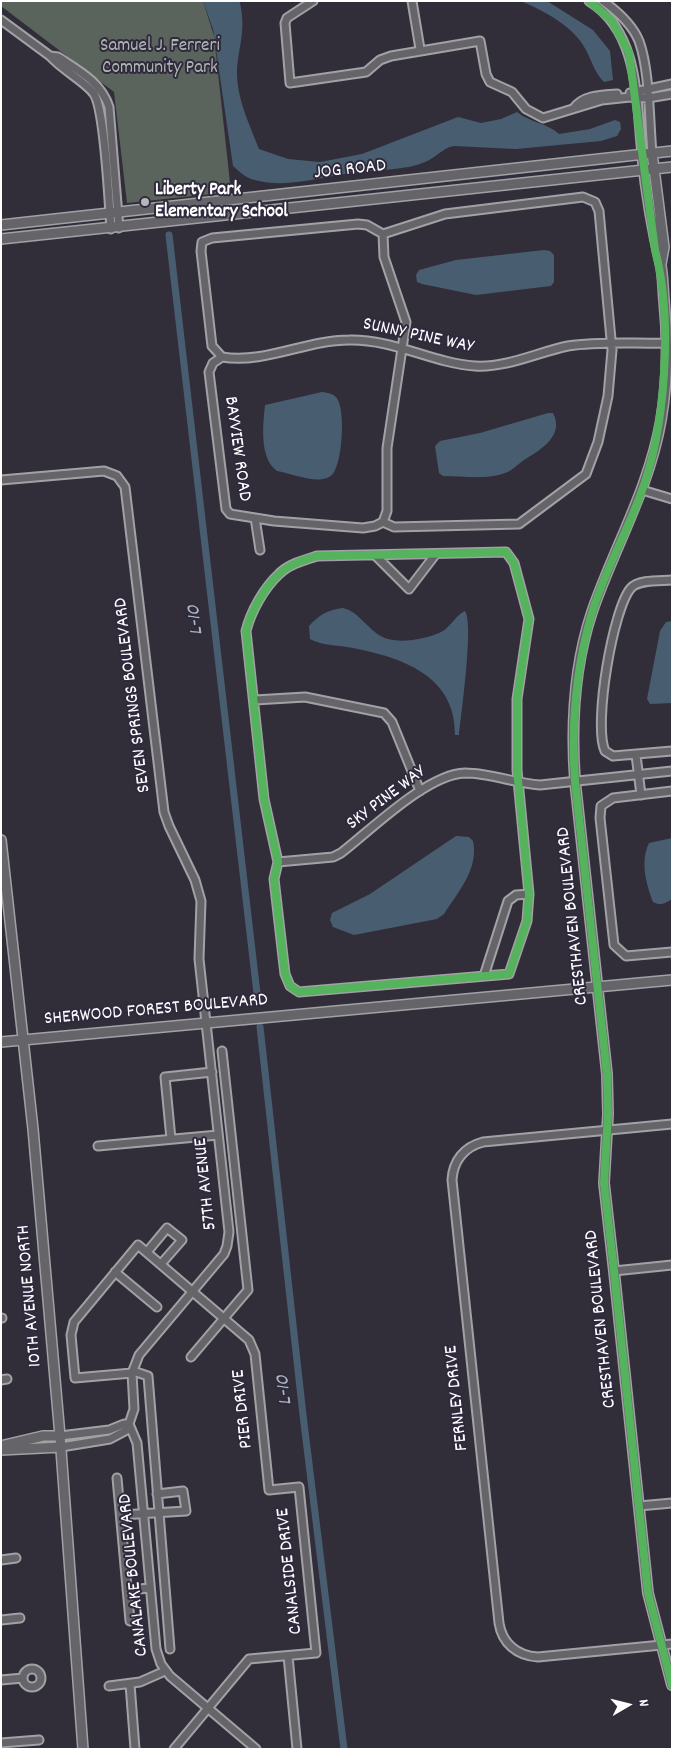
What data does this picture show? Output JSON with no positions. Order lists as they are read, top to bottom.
{
  "streets": {
    "street": [
      "JOG ROAD",
      "SUNNY PINE WAY",
      "BAYVIEW ROAD",
      "SEVEN SPRINGS BOULEVARD",
      "SKY PINE WAY",
      "CRESTHAVEN BOULEVARD",
      "SHERWOOD FOREST BOULEVARD",
      "57TH AVENUE",
      "10TH AVENUE NORTH",
      "FERNLEY DRIVE",
      "PIER DRIVE",
      "CANALSIDE DRIVE",
      "CANALAKE BOULEVARD"
    ]
  },
  "crossings": [
    ["JOG ROAD", "CRESTHAVEN BOULEVARD"],
    ["SUNNY PINE WAY", "BAYVIEW ROAD"],
    ["SUNNY PINE WAY", "CRESTHAVEN BOULEVARD"],
    ["SEVEN SPRINGS BOULEVARD", "SHERWOOD FOREST BOULEVARD"],
    ["SEVEN SPRINGS BOULEVARD", "57TH AVENUE"],
    ["SKY PINE WAY", "CRESTHAVEN BOULEVARD"],
    ["CRESTHAVEN BOULEVARD", "SHERWOOD FOREST BOULEVARD"],
    ["CRESTHAVEN BOULEVARD", "FERNLEY DRIVE"],
    ["SHERWOOD FOREST BOULEVARD", "57TH AVENUE"],
    ["SHERWOOD FOREST BOULEVARD", "10TH AVENUE NORTH"],
    ["57TH AVENUE", "PIER DRIVE"],
    ["57TH AVENUE", "CANALAKE BOULEVARD"],
    ["PIER DRIVE", "CANALSIDE DRIVE"]
  ],
  "water": ["L-10"],
  "parks": ["Samuel J. Ferreri Community Park"],
  "places": ["Liberty Park Elementary School"],
  "north": "right"
}
